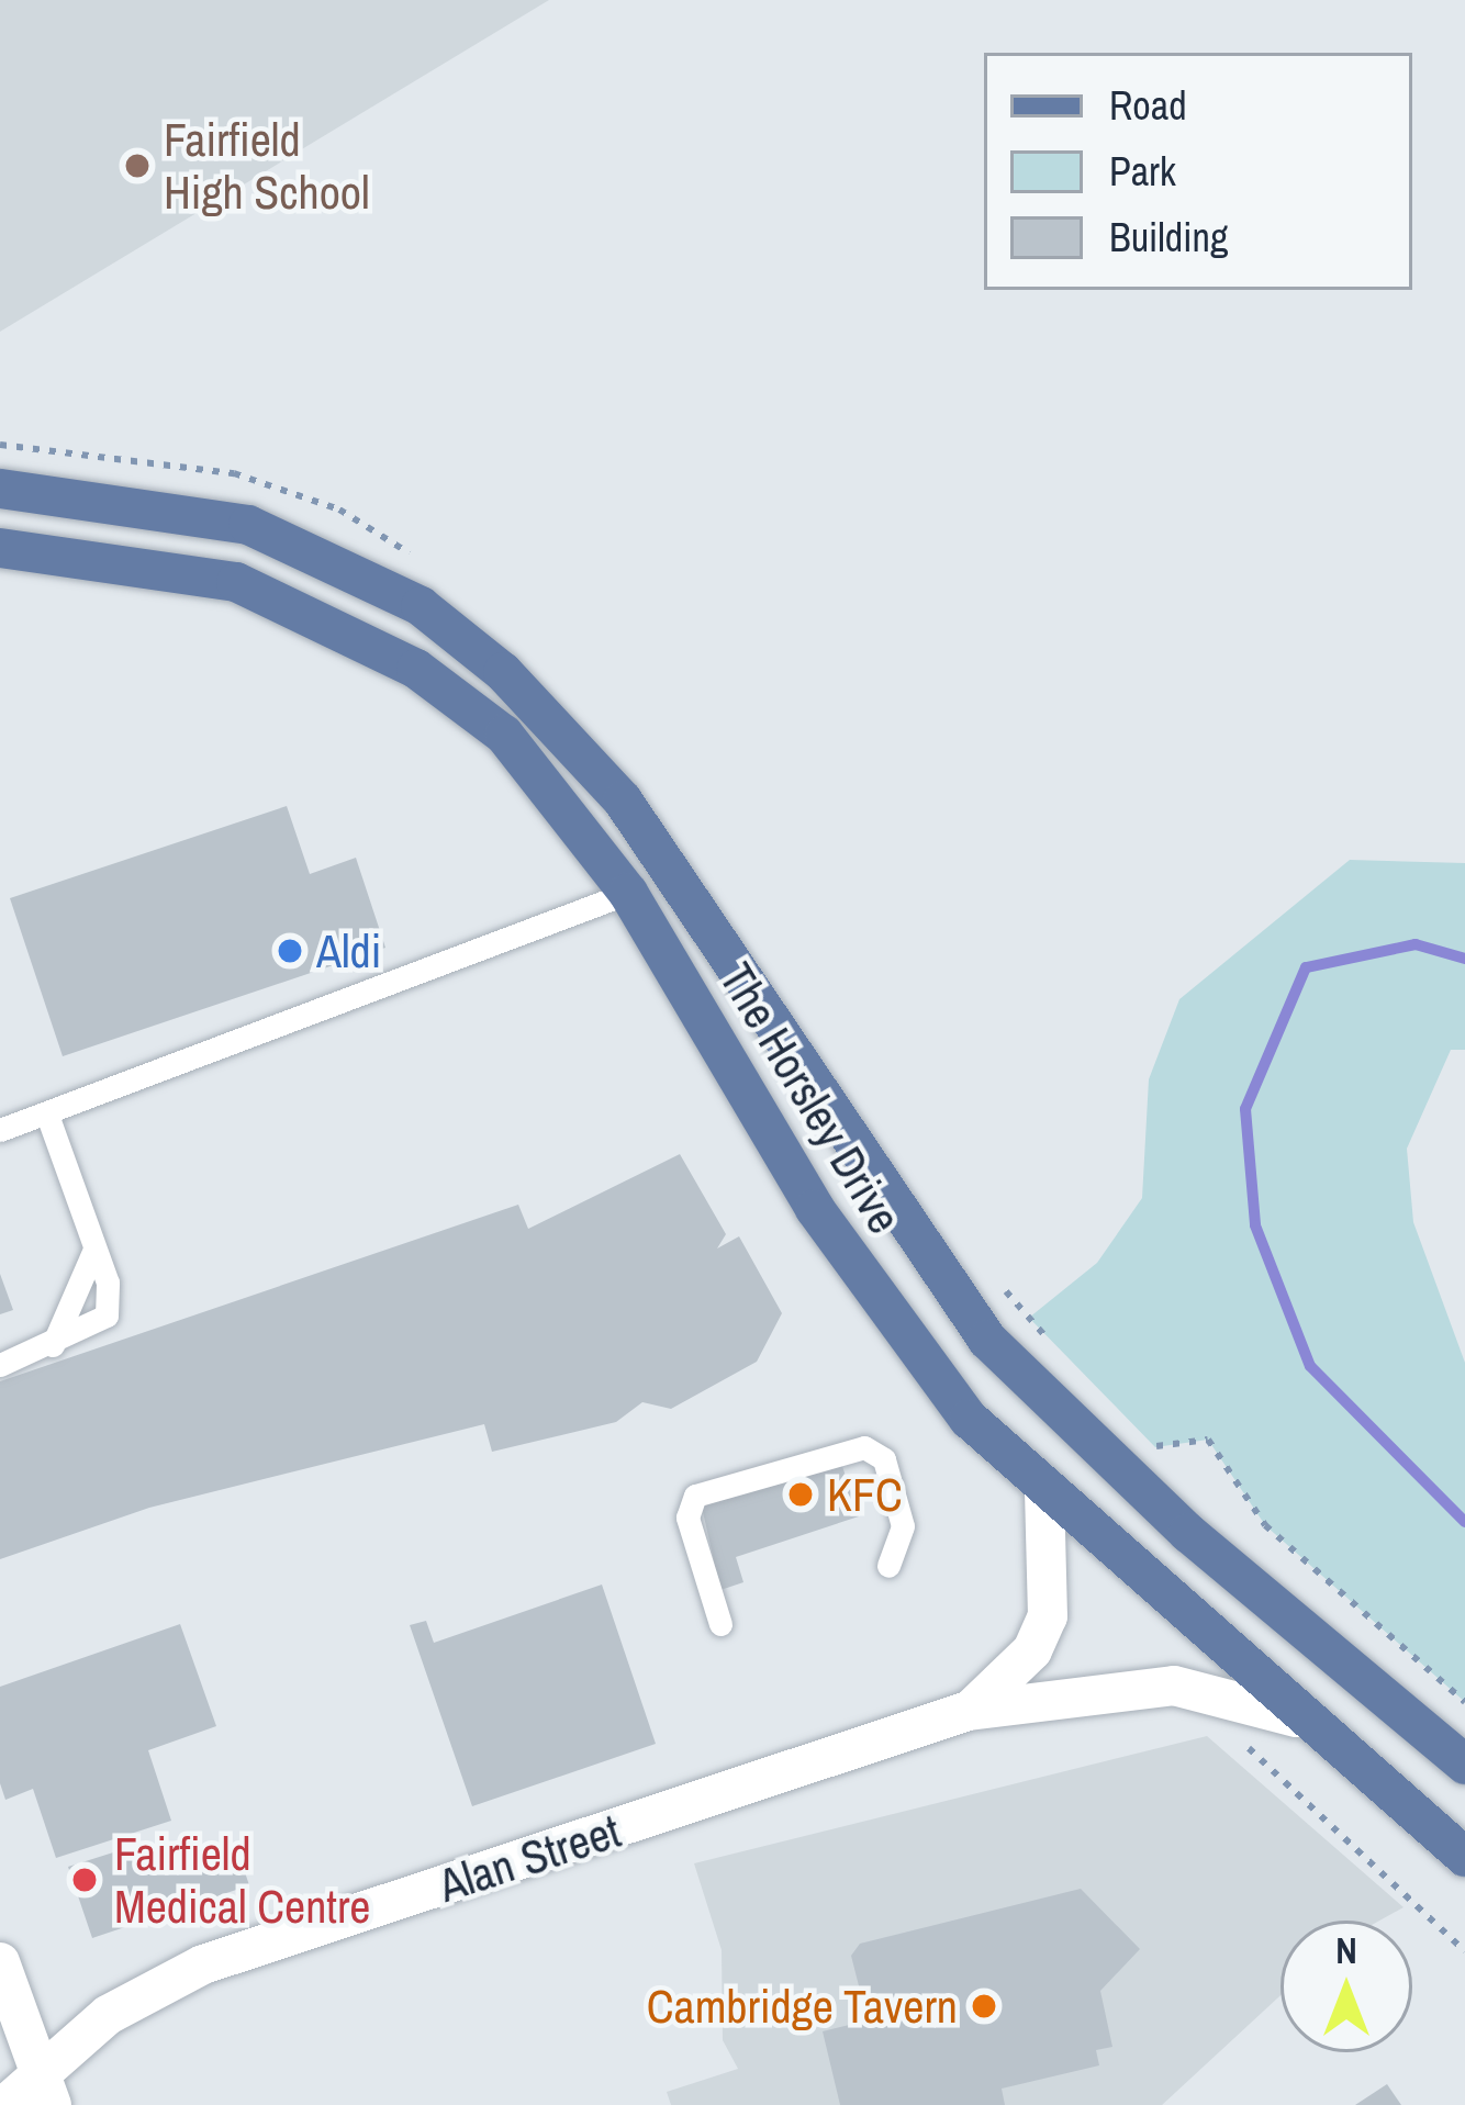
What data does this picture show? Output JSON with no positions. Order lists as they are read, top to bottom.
{
  "streets": {
    "main road": ["The Horsley Drive"],
    "street": ["Alan Street"]
  },
  "crossings": [
    ["The Horsley Drive", "Alan Street"]
  ],
  "places": [
    "Fairfield High School",
    "Aldi",
    "KFC",
    "Fairfield Medical Centre",
    "Cambridge Tavern"
  ],
  "legend": ["Road", "Park", "Building"],
  "north": "top"
}
